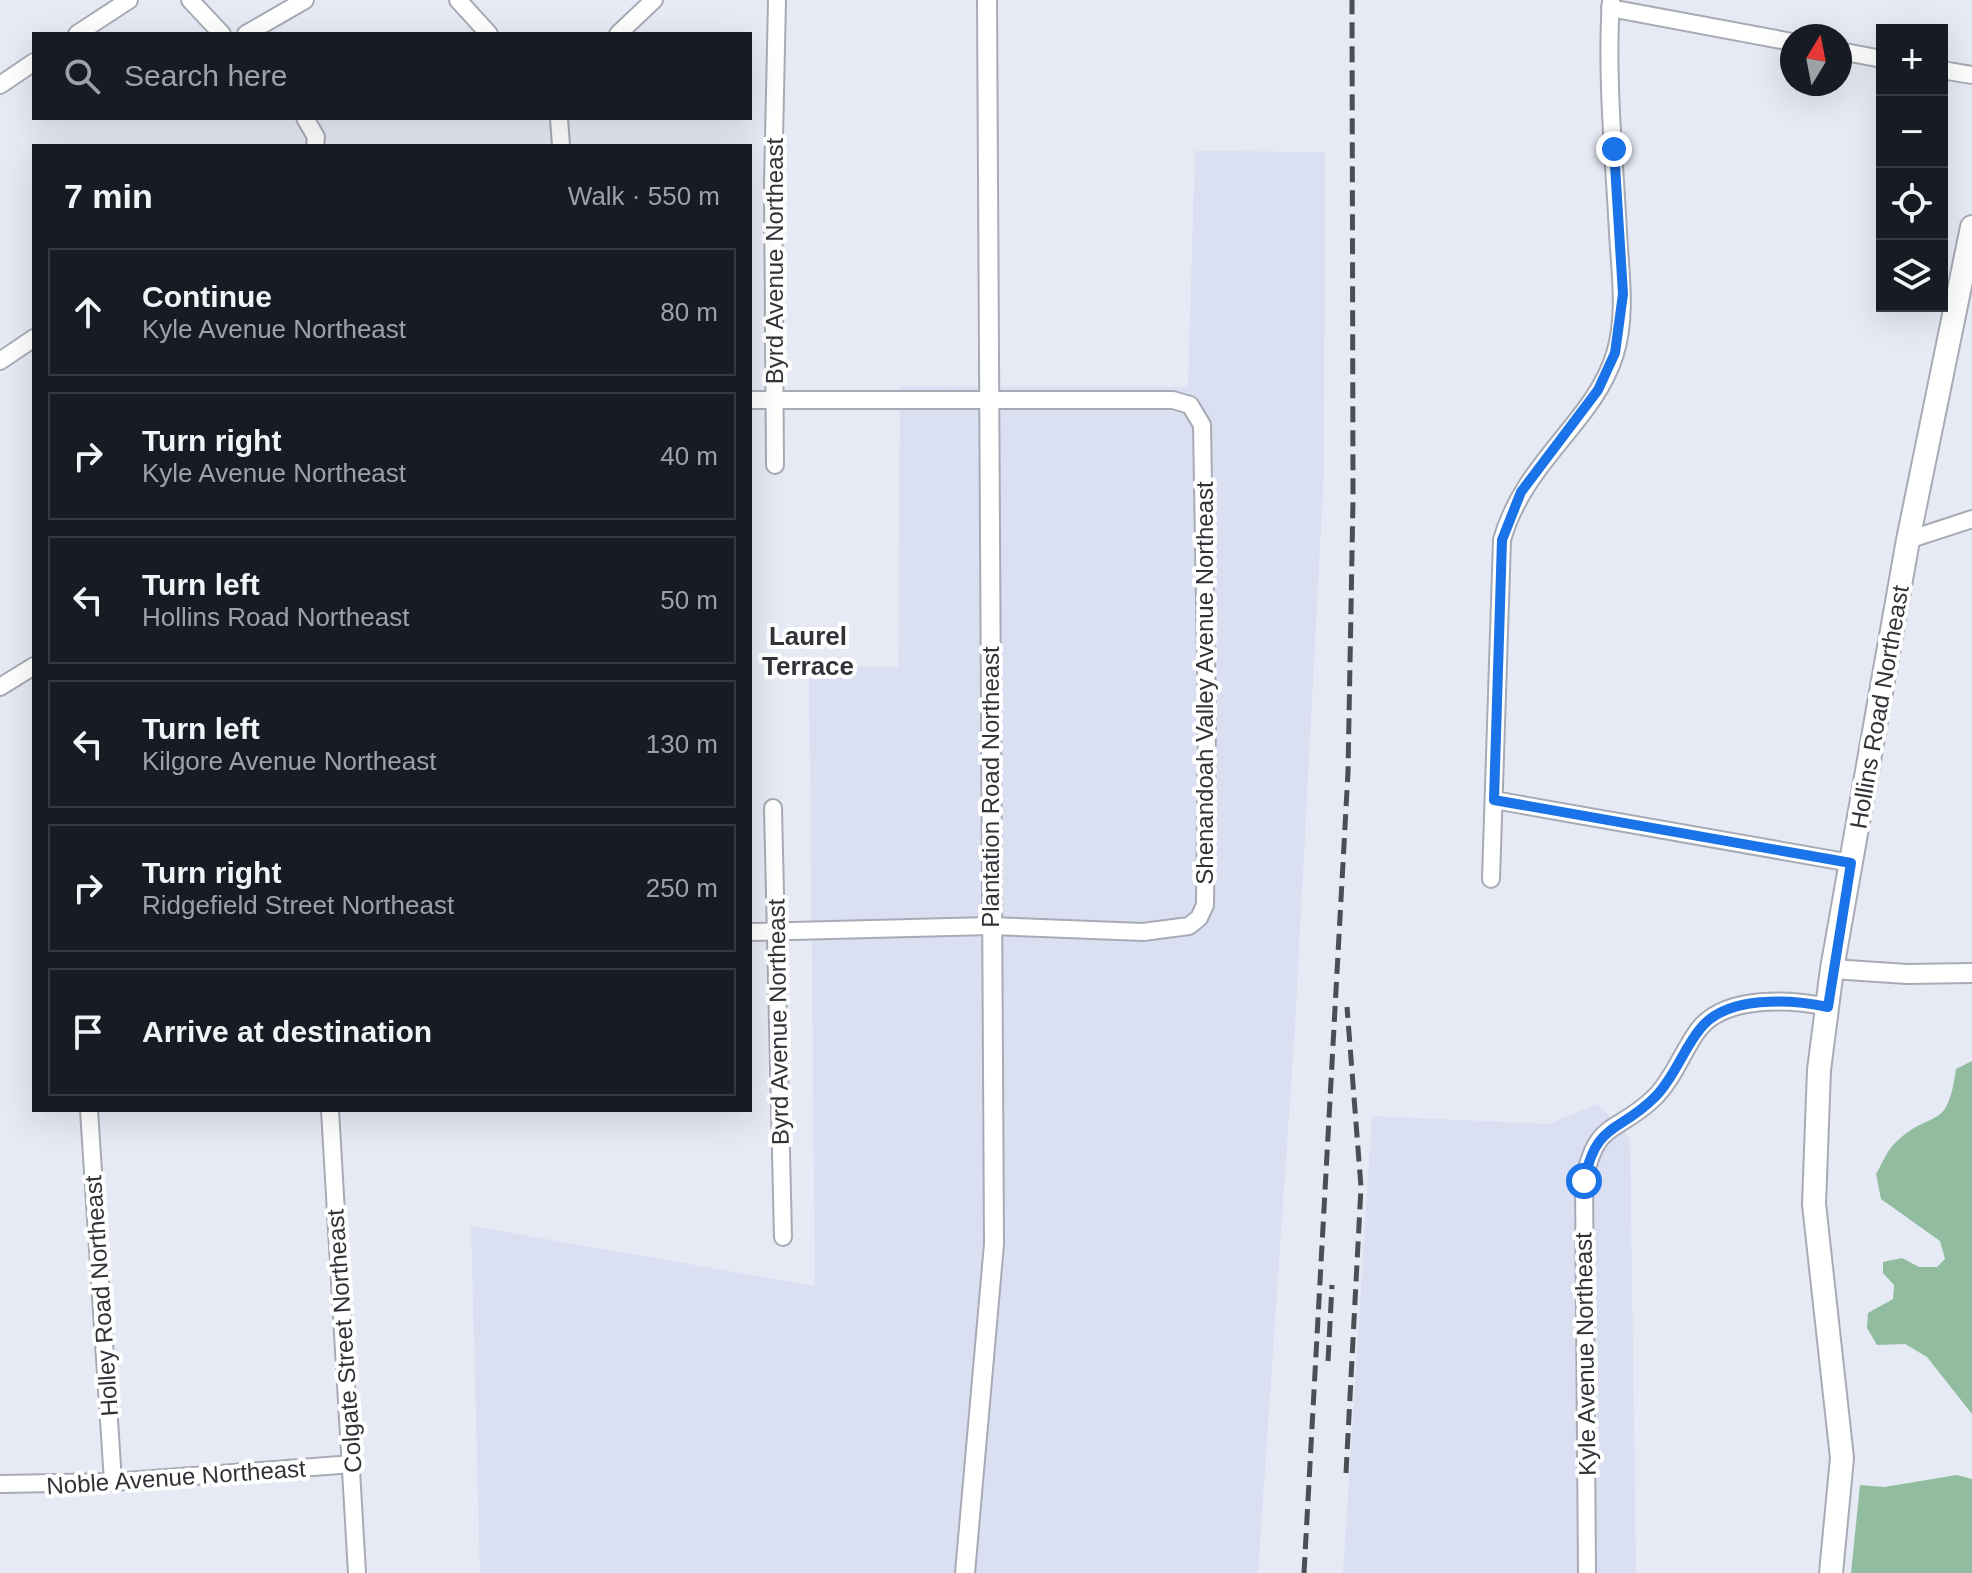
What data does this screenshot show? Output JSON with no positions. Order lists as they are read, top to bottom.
{
  "streets": {
    "main road": ["Hollins Road Northeast"],
    "street": [
      "Byrd Avenue Northeast",
      "Shenandoah Valley Avenue Northeast",
      "Plantation Road Northeast",
      "Holley Road Northeast",
      "Colgate Street Northeast",
      "Kyle Avenue Northeast",
      "Noble Avenue Northeast"
    ]
  },
  "crossings": [
    ["Shenandoah Valley Avenue Northeast", "Plantation Road Northeast"],
    ["Hollins Road Northeast", "Kyle Avenue Northeast"],
    ["Holley Road Northeast", "Noble Avenue Northeast"],
    ["Colgate Street Northeast", "Noble Avenue Northeast"]
  ],
  "districts": ["Laurel Terrace"],
  "north": "top",
  "page": {
    "map_buttons": ["+", "−"],
    "search": "Search here",
    "heading": ["7 min", "Walk · 550 m"],
    "list": [
      ["Continue", "Kyle Avenue Northeast", "80 m"],
      ["Turn right", "Kyle Avenue Northeast", "40 m"],
      ["Turn left", "Hollins Road Northeast", "50 m"],
      ["Turn left", "Kilgore Avenue Northeast", "130 m"],
      ["Turn right", "Ridgefield Street Northeast", "250 m"],
      "Arrive at destination"
    ]
  }
}
